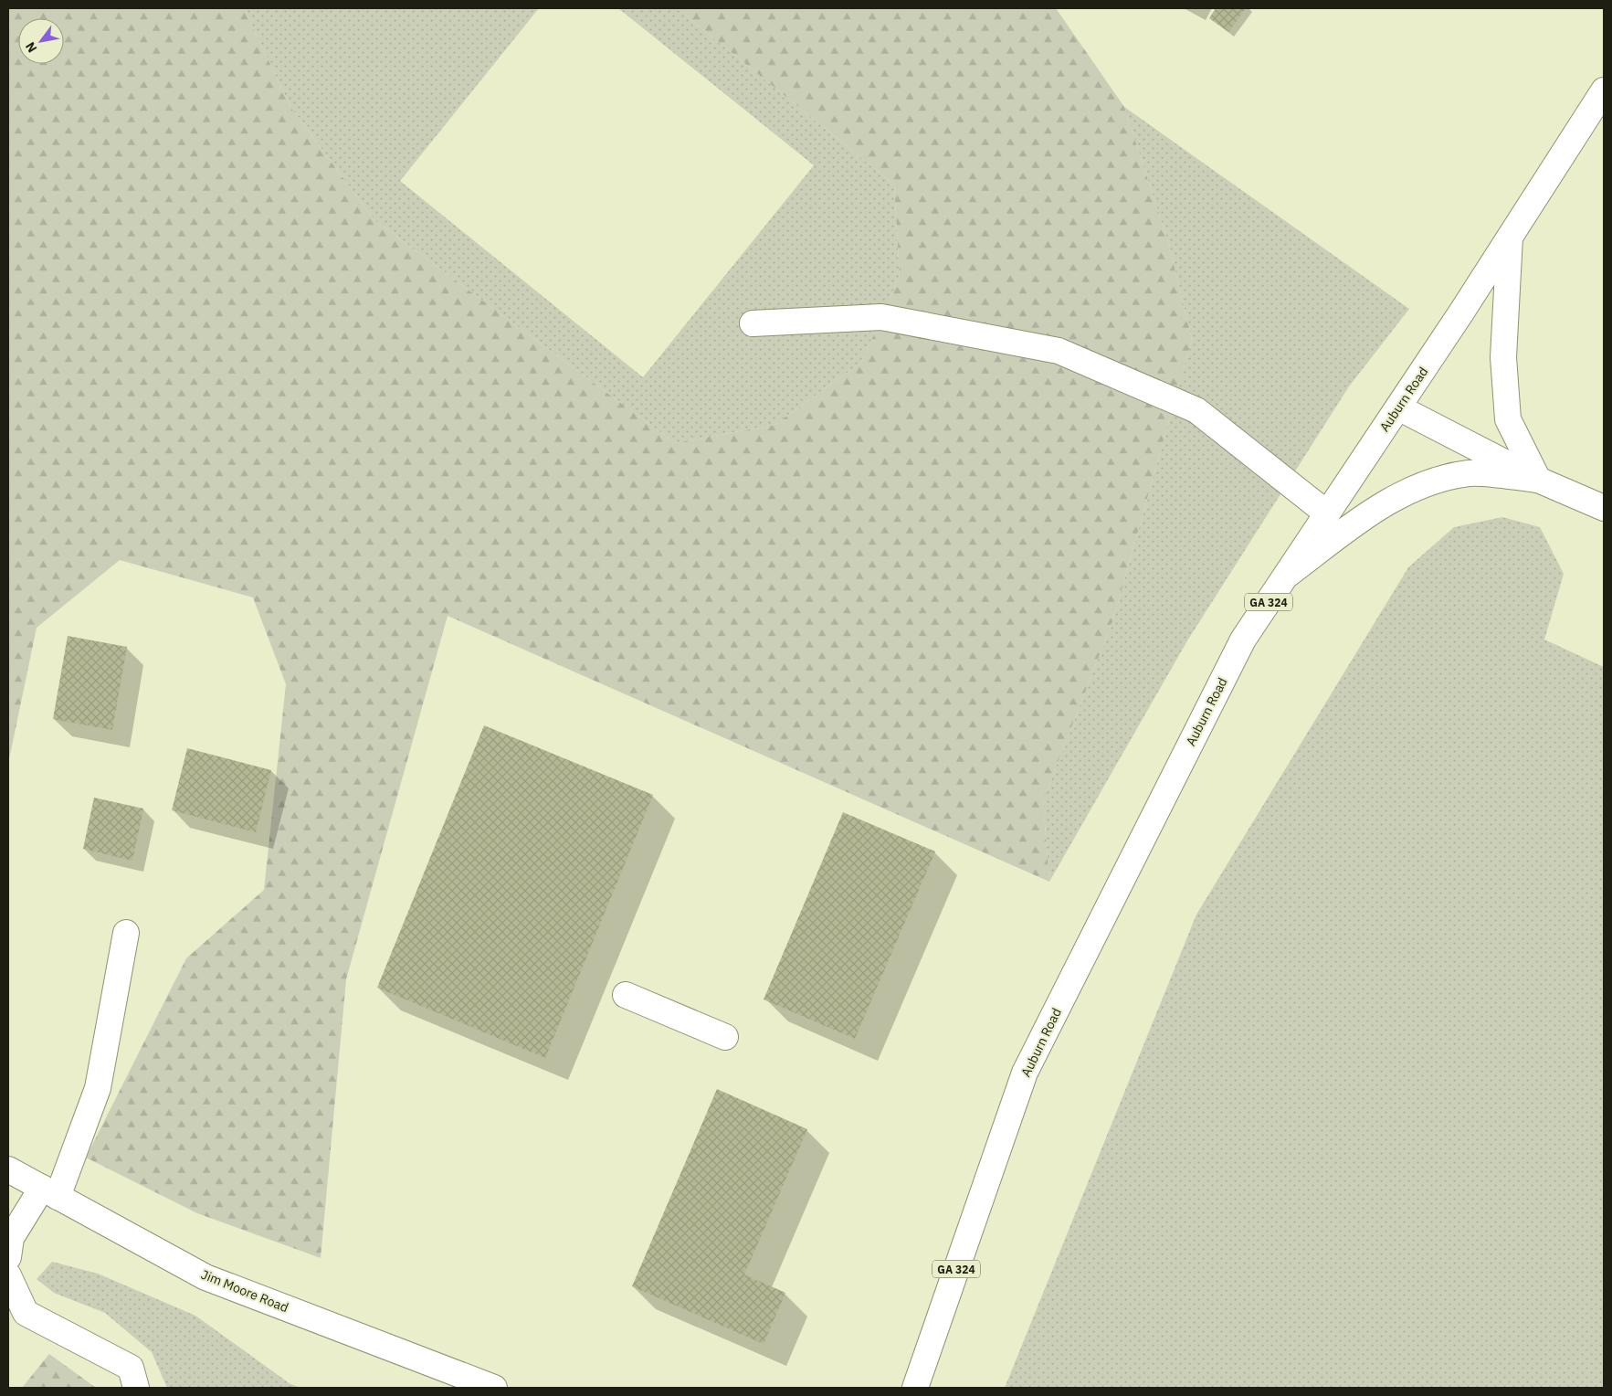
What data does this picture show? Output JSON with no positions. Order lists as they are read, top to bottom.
{
  "streets": {
    "main road": ["Auburn Road", "GA 324", "Jim Moore Road"]
  },
  "north": "bottom left"
}
